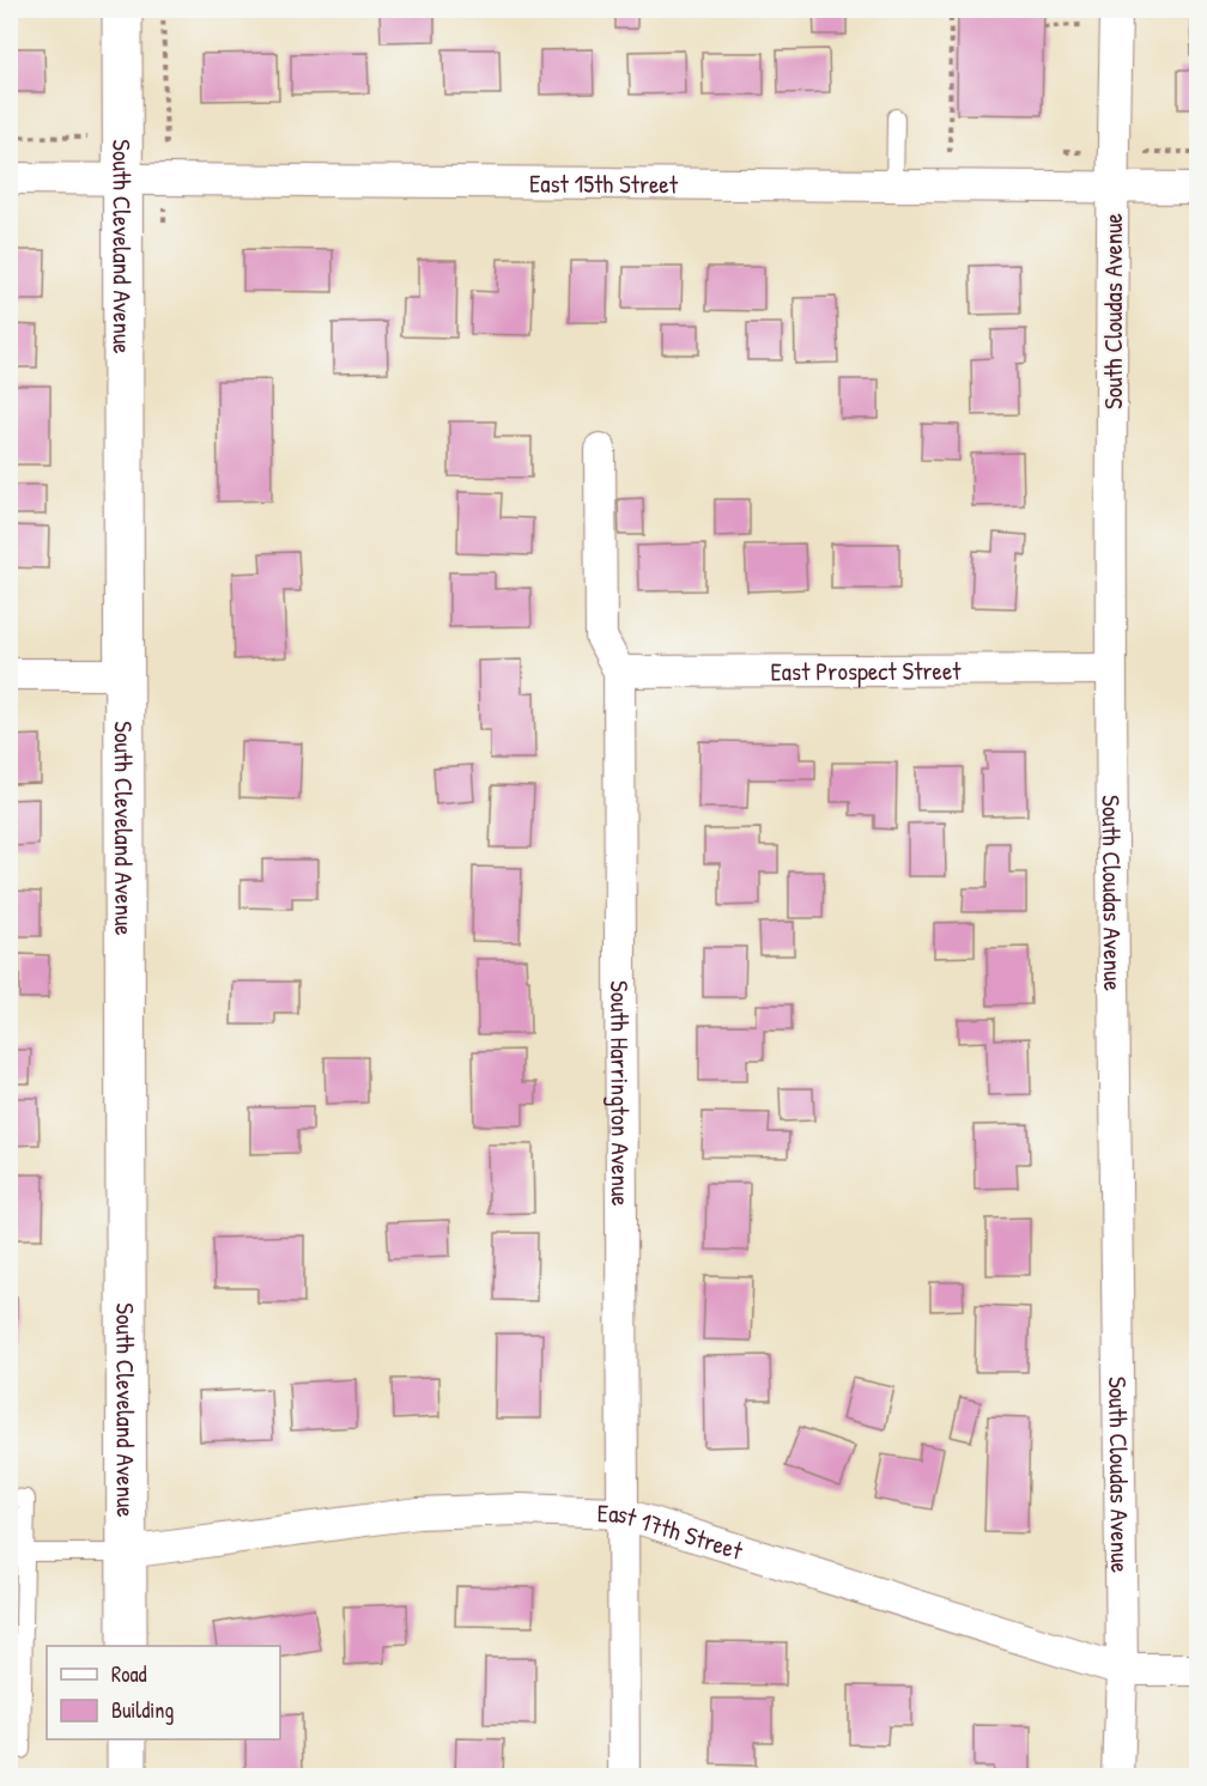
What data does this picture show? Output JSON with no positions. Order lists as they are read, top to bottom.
{
  "streets": {
    "street": [
      "East 15th Street",
      "South Cleveland Avenue",
      "South Cloudas Avenue",
      "East Prospect Street",
      "South Harrington Avenue",
      "East 17th Street"
    ]
  },
  "crossings": [
    ["East 15th Street", "South Cleveland Avenue"],
    ["East 15th Street", "South Cloudas Avenue"],
    ["South Cleveland Avenue", "East 17th Street"],
    ["South Cloudas Avenue", "East Prospect Street"],
    ["South Cloudas Avenue", "East 17th Street"],
    ["East Prospect Street", "South Harrington Avenue"],
    ["South Harrington Avenue", "East 17th Street"]
  ],
  "legend": ["Road", "Building"]
}
